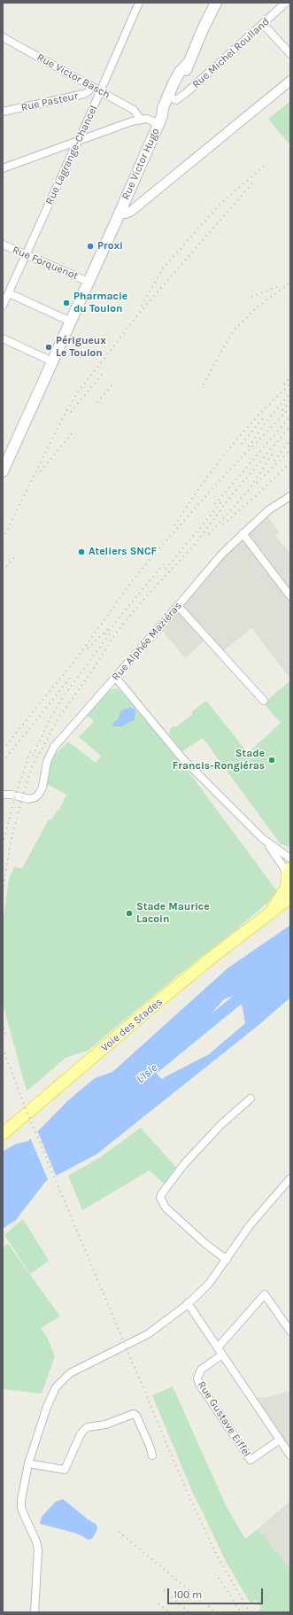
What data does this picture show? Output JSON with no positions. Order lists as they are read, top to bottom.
{
  "streets": {
    "main road": ["Rue Victor Hugo", "Voie des Stades"],
    "street": [
      "Rue Michel Roulland",
      "Rue Victor Basch",
      "Rue Pasteur",
      "Rue Lagrange-Chancel",
      "Rue Forquenot",
      "Rue Alphée Maziéras",
      "Rue Gustave Eiffel"
    ]
  },
  "crossings": [
    ["Rue Michel Roulland", "Rue Victor Hugo"],
    ["Rue Victor Basch", "Rue Pasteur"],
    ["Rue Victor Basch", "Rue Lagrange-Chancel"],
    ["Rue Lagrange-Chancel", "Rue Forquenot"],
    ["Rue Victor Hugo", "Rue Forquenot"]
  ],
  "water": ["L'Isle"],
  "places": [
    "Proxi",
    "Pharmacie du Toulon",
    "Périgueux Le Toulon",
    "Ateliers SNCF",
    "Stade Francis-Rongiéras",
    "Stade Maurice Lacoin"
  ],
  "scale_bar": "100 m"
}
